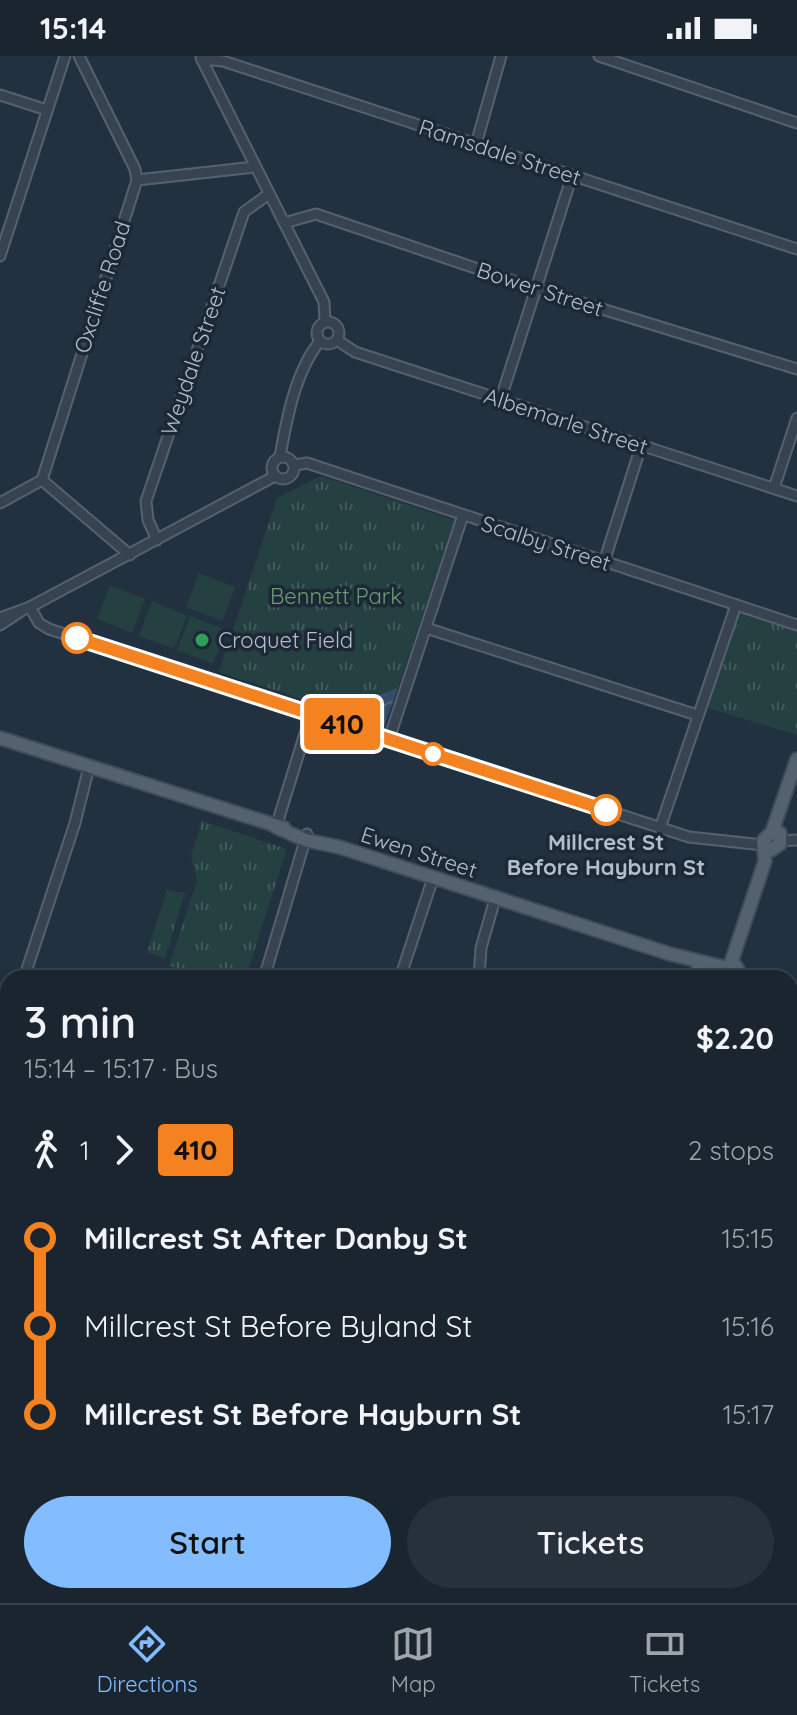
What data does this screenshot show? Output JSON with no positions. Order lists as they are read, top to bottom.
{
  "streets": {
    "main road": ["Ewen Street"],
    "street": [
      "Ramsdale Street",
      "Oxcliffe Road",
      "Bower Street",
      "Weydale Street",
      "Albemarle Street",
      "Scalby Street"
    ]
  },
  "parks": ["Bennett Park"],
  "places": ["Croquet Field", "Millcrest St Before Hayburn St"],
  "lines": ["bus line 410"],
  "page": {
    "status": "15:14",
    "on_map": "410",
    "heading": ["3 min", "15:14 – 15:17 · Bus", "$2.20"],
    "legs": ["1", "410", "2 stops"],
    "list": [
      {
        "name": "Millcrest St After Danby St",
        "value": "15:15"
      },
      {
        "name": "Millcrest St Before Byland St",
        "value": "15:16"
      },
      {
        "name": "Millcrest St Before Hayburn St",
        "value": "15:17"
      }
    ],
    "buttons": ["Start", "Tickets"],
    "tabs": ["Directions", "Map", "Tickets"]
  }
}
